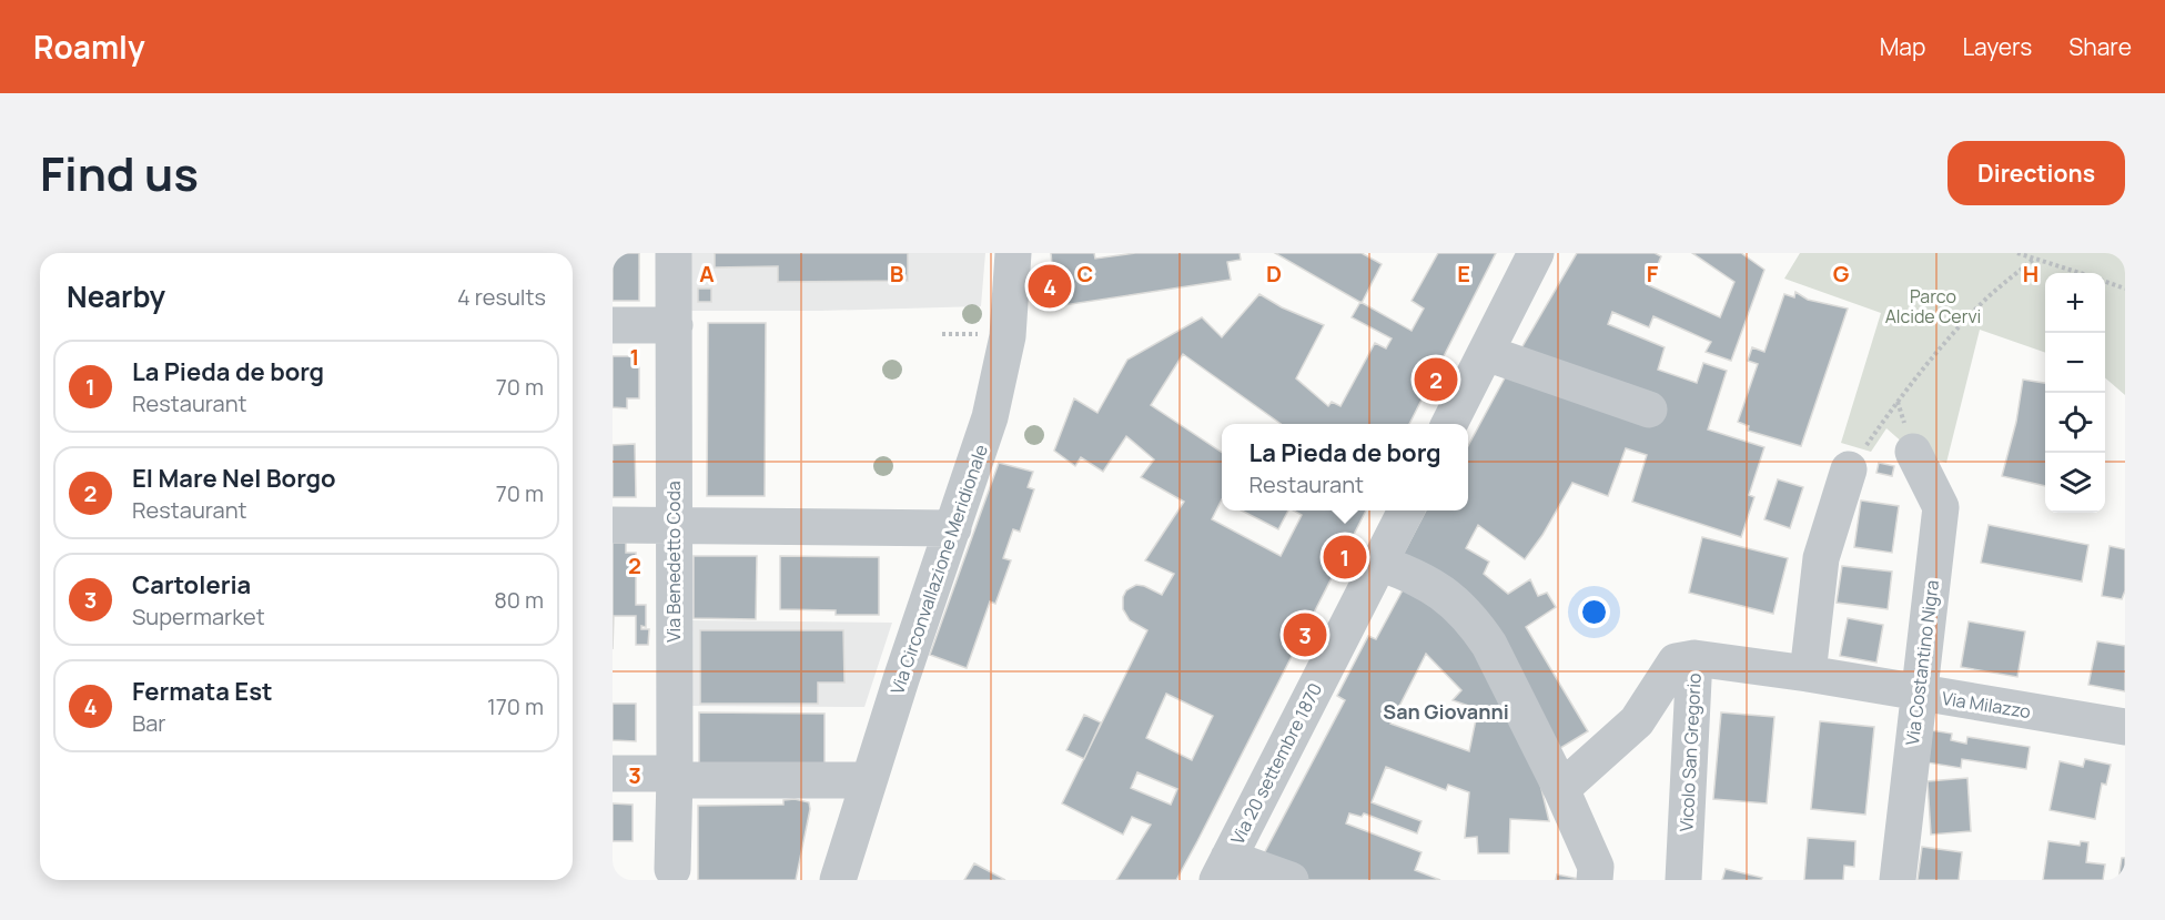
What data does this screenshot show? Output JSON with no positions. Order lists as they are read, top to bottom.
{
  "streets": {
    "street": [
      "Via Benedetto Coda",
      "Via Circonvallazione Meridionale",
      "Via Costantino Nigra",
      "Via Milazzo",
      "Vicolo San Gregorio",
      "Via 20 settembre 1870"
    ]
  },
  "crossings": [
    ["Via Costantino Nigra", "Via Milazzo"],
    ["Via Milazzo", "Vicolo San Gregorio"]
  ],
  "districts": ["San Giovanni"],
  "parks": ["Parco Alcide Cervi"],
  "page": {
    "header": "Roamly",
    "nav": ["Map", "Layers", "Share"],
    "title": "Find us",
    "buttons": "Directions",
    "heading": ["Nearby", "4 results"],
    "pins": [
      "4",
      "2",
      "1",
      "3"
    ],
    "map_buttons": ["+", "−"],
    "list": [
      {
        "mark": "1",
        "name": "La Pieda de borg",
        "note": "Restaurant",
        "value": "70 m"
      },
      {
        "mark": "2",
        "name": "El Mare Nel Borgo",
        "note": "Restaurant",
        "value": "70 m"
      },
      {
        "mark": "3",
        "name": "Cartoleria",
        "note": "Supermarket",
        "value": "80 m"
      },
      {
        "mark": "4",
        "name": "Fermata Est",
        "note": "Bar",
        "value": "170 m"
      }
    ],
    "popup": ["La Pieda de borg", "Restaurant"]
  },
  "grid": {
    "columns": [
      "A",
      "B",
      "C",
      "D",
      "E",
      "F",
      "G",
      "H"
    ],
    "rows": ["1", "2", "3"]
  }
}
